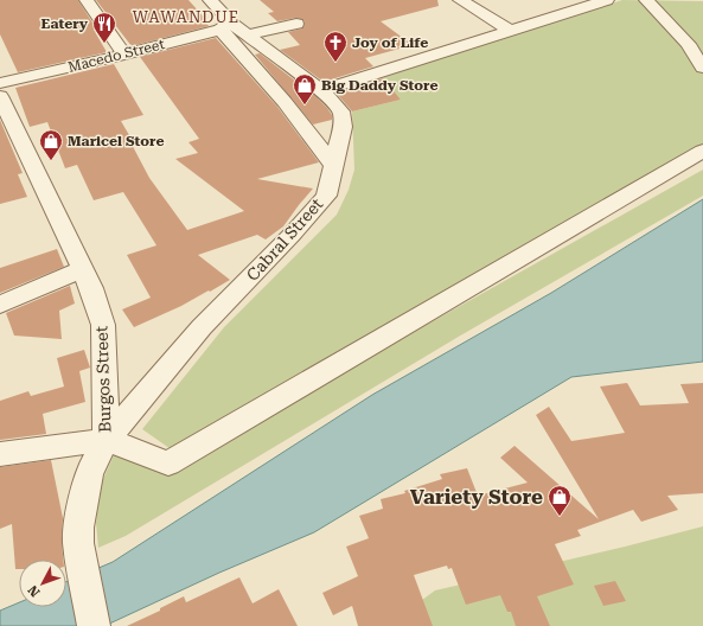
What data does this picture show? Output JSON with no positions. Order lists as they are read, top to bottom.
{
  "streets": {
    "street": ["Macedo Street", "Cabral Street", "Burgos Street"]
  },
  "crossings": [
    ["Cabral Street", "Burgos Street"]
  ],
  "districts": ["WAWANDUE"],
  "places": {
    "restaurant": ["Eatery"],
    "church": ["Joy of Life"],
    "shop": ["Big Daddy Store", "Maricel Store", "Variety Store"]
  },
  "north": "bottom left"
}
